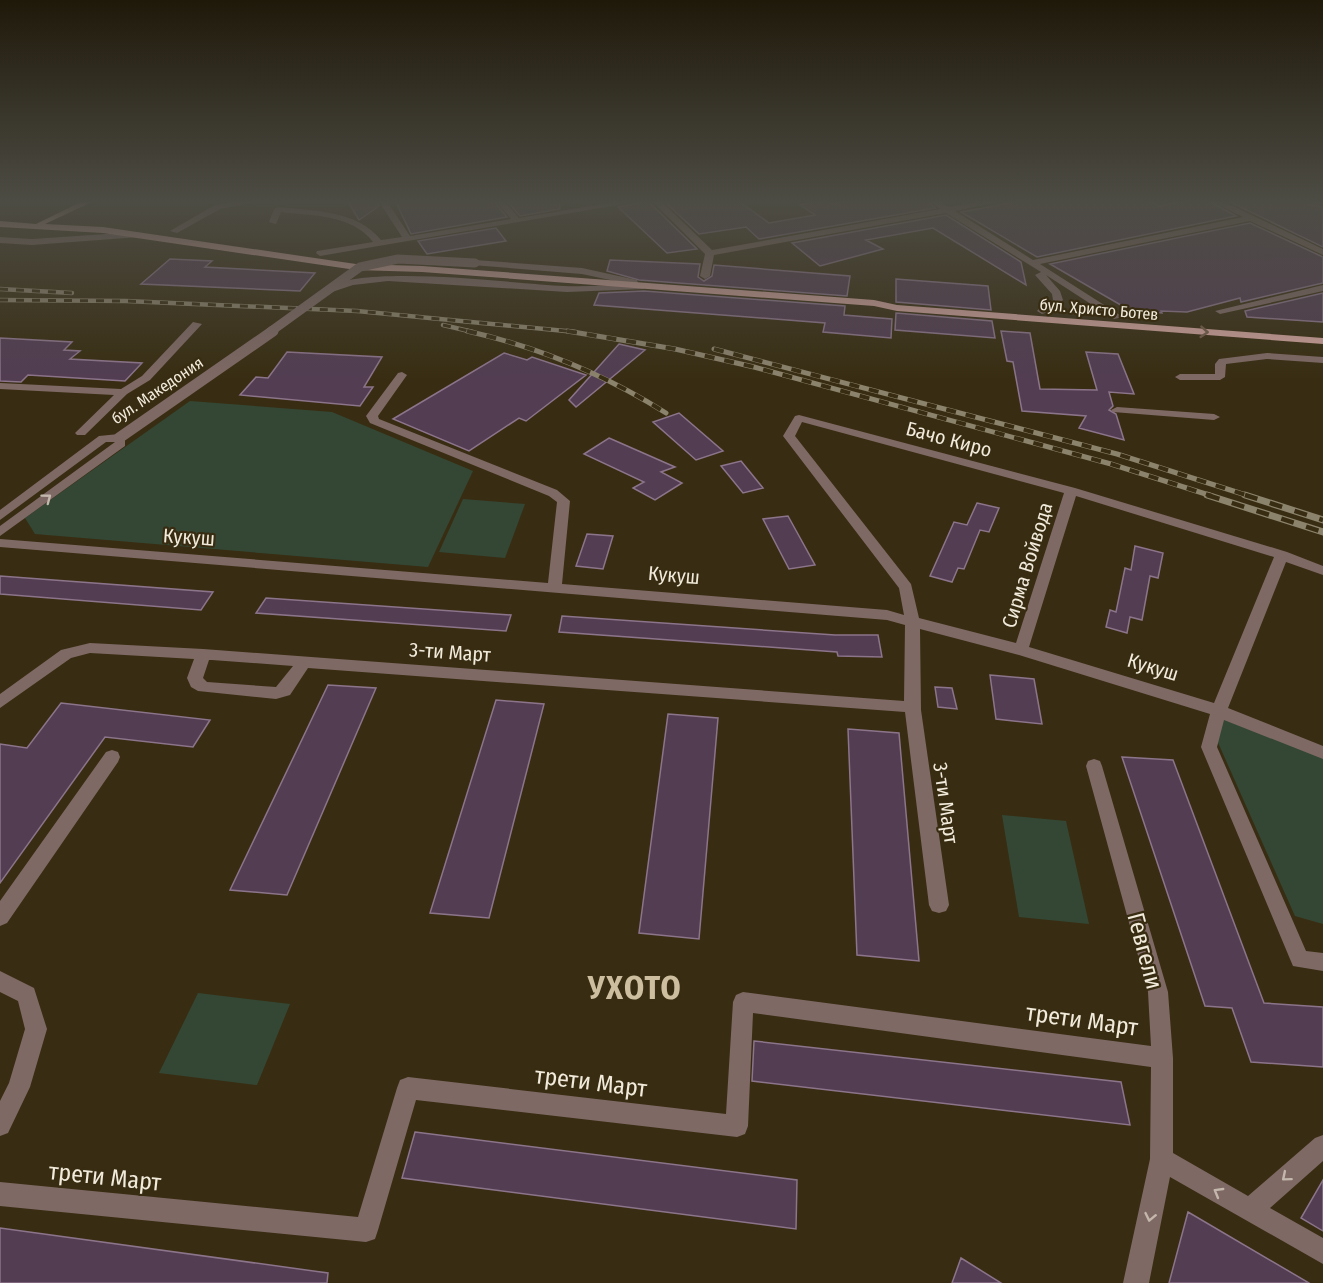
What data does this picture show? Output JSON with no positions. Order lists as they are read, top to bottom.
{
  "streets": {
    "main road": ["бул. Христо Ботев"],
    "street": [
      "бул. Македония",
      "Бачо Киро",
      "Кукуш",
      "Сирма Войвода",
      "3-ти Март",
      "Гевгели",
      "трети Март"
    ]
  },
  "crossings": [
    ["бул. Христо Ботев", "бул. Македония"],
    ["Бачо Киро", "Кукуш"],
    ["Бачо Киро", "Сирма Войвода"],
    ["Бачо Киро", "3-ти Март"],
    ["Кукуш", "Сирма Войвода"],
    ["Кукуш", "3-ти Март"],
    ["Гевгели", "трети Март"]
  ],
  "districts": ["УХОТО"]
}
